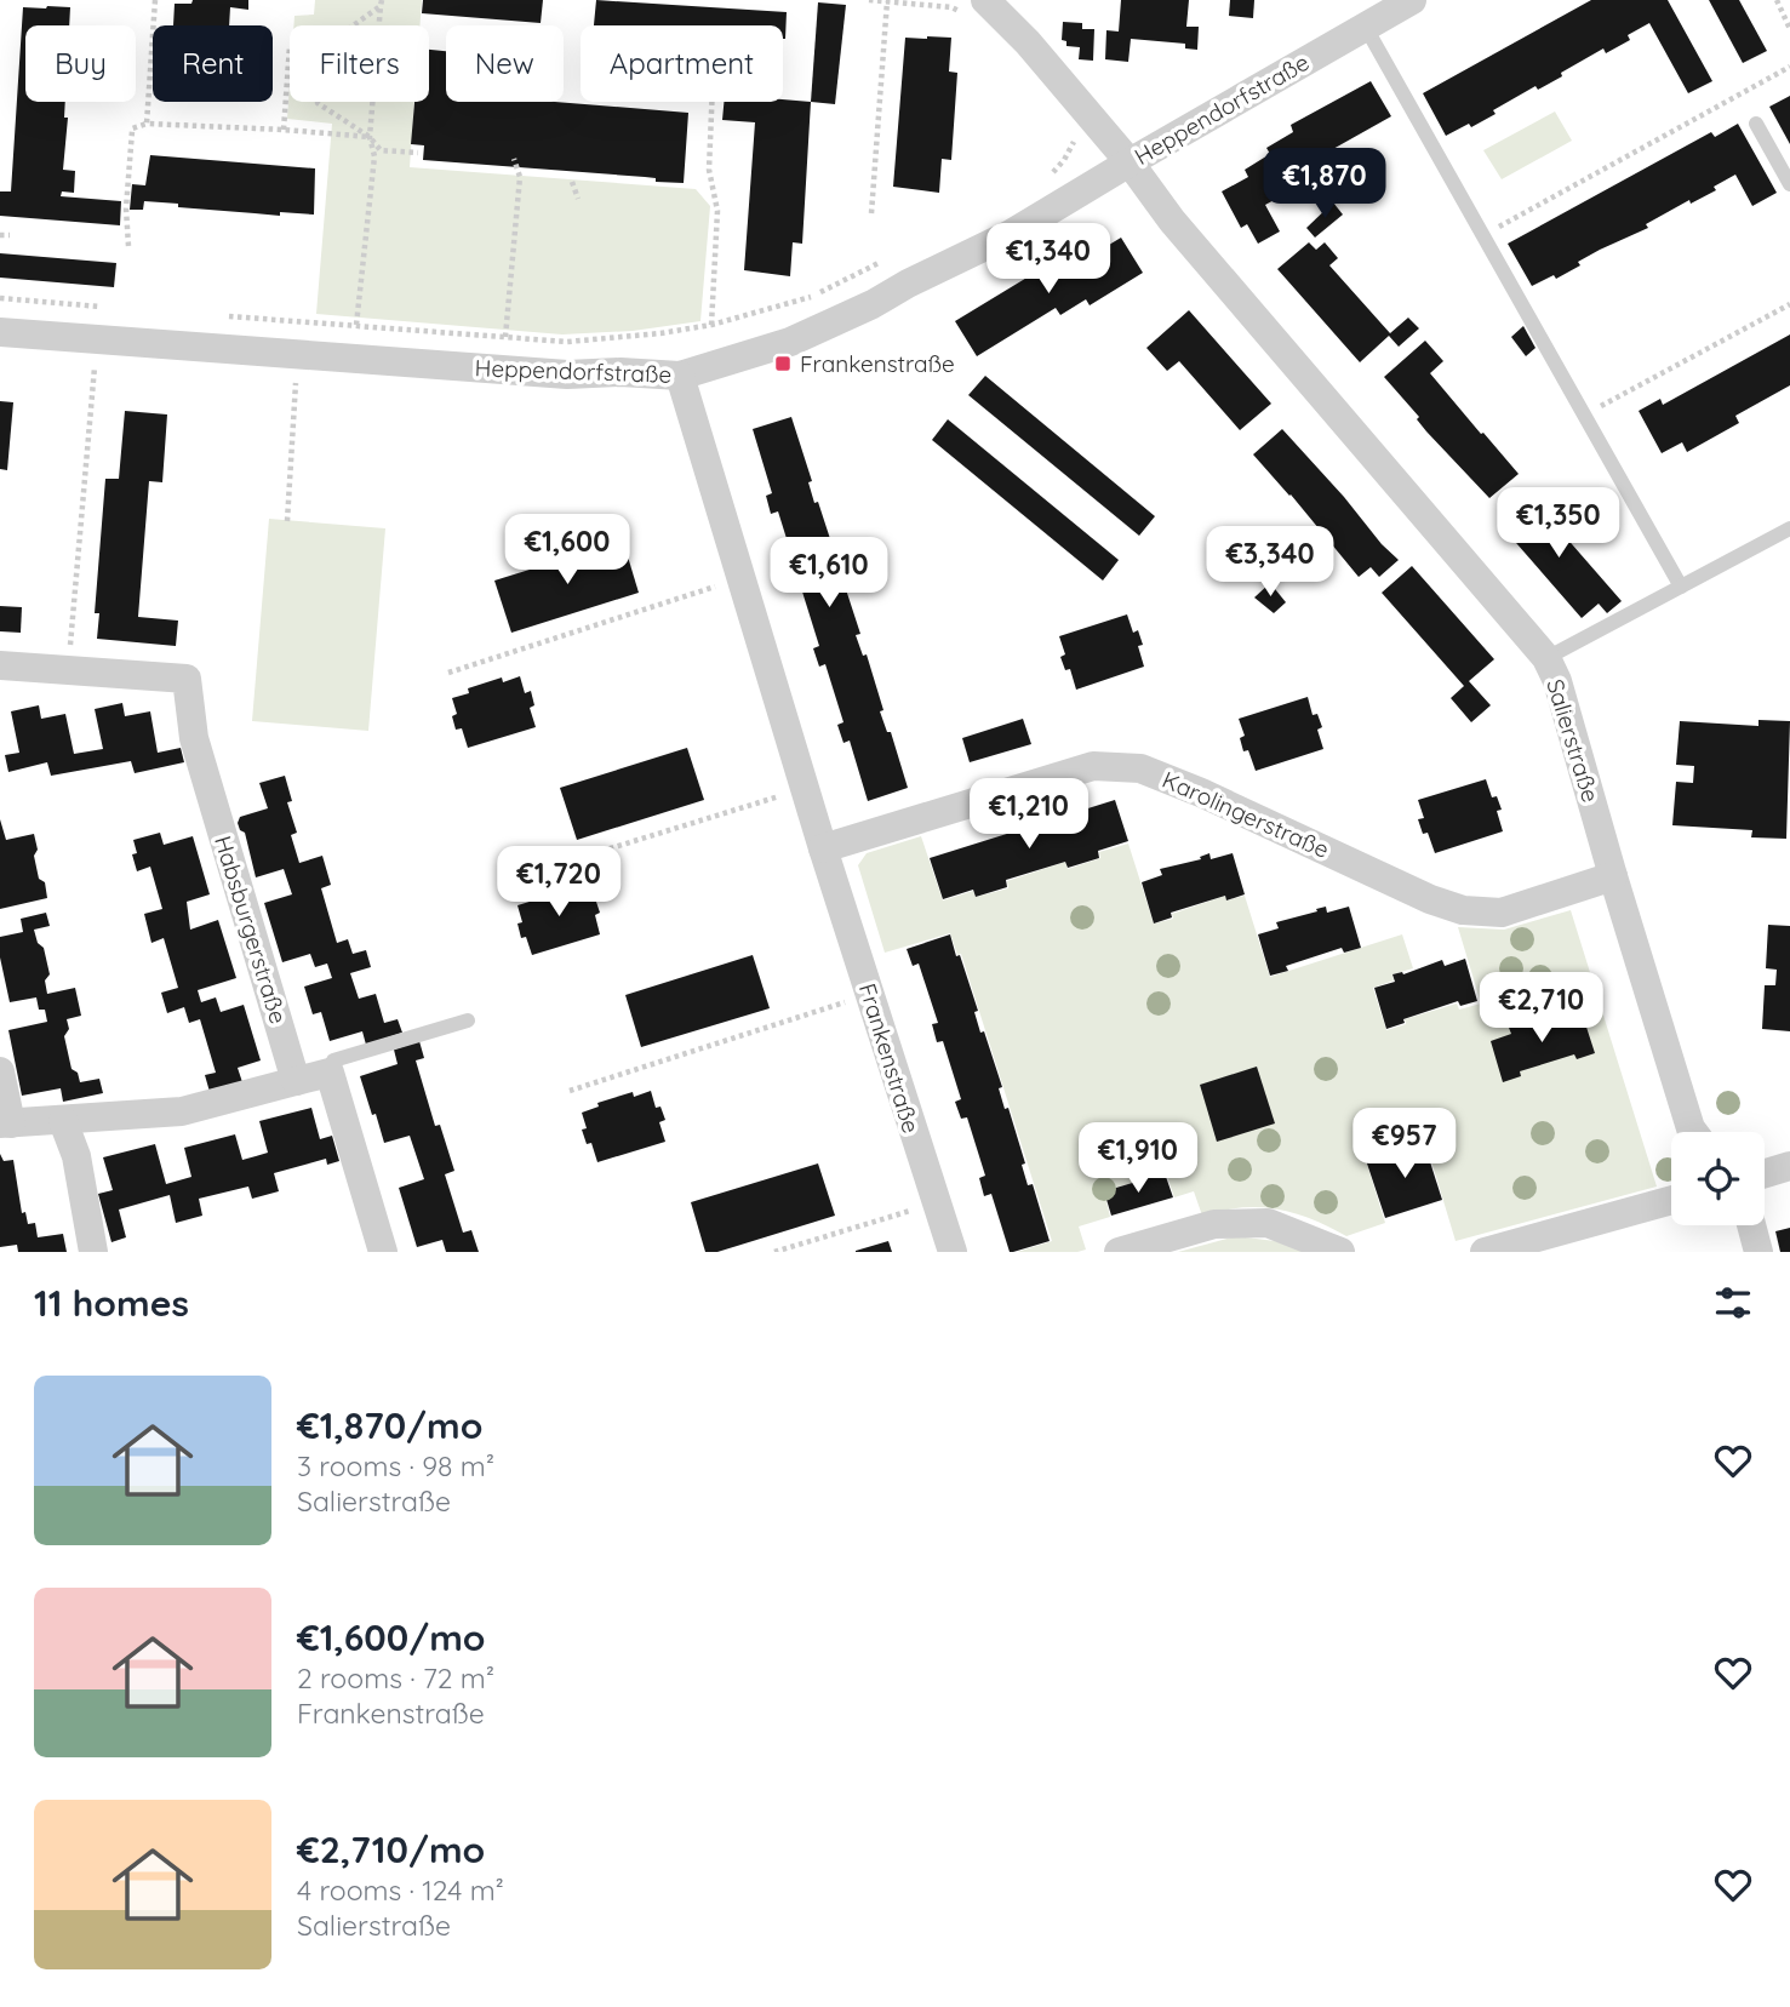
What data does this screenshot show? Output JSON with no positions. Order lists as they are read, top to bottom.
{
  "streets": {
    "street": [
      "Heppendorfstraße",
      "Salierstraße",
      "Karolingerstraße",
      "Habsburgerstraße",
      "Frankenstraße"
    ]
  },
  "crossings": [
    ["Heppendorfstraße", "Salierstraße"],
    ["Heppendorfstraße", "Frankenstraße"],
    ["Salierstraße", "Karolingerstraße"],
    ["Karolingerstraße", "Frankenstraße"]
  ],
  "places": {
    "transit": ["Frankenstraße"]
  },
  "page": {
    "chip": [
      "Buy",
      "Rent",
      "Filters",
      "New",
      "Apartment"
    ],
    "price": [
      "€1,870",
      "€1,340",
      "€1,350",
      "€1,600",
      "€3,340",
      "€1,610",
      "€1,210",
      "€1,720",
      "€2,710",
      "€957",
      "€1,910"
    ],
    "heading": "11 homes",
    "list": [
      {
        "name": "€1,870/mo",
        "note": "3 rooms · 98 m² · Salierstraße"
      },
      {
        "name": "€1,600/mo",
        "note": "2 rooms · 72 m² · Frankenstraße"
      },
      {
        "name": "€2,710/mo",
        "note": "4 rooms · 124 m² · Salierstraße"
      }
    ]
  }
}
